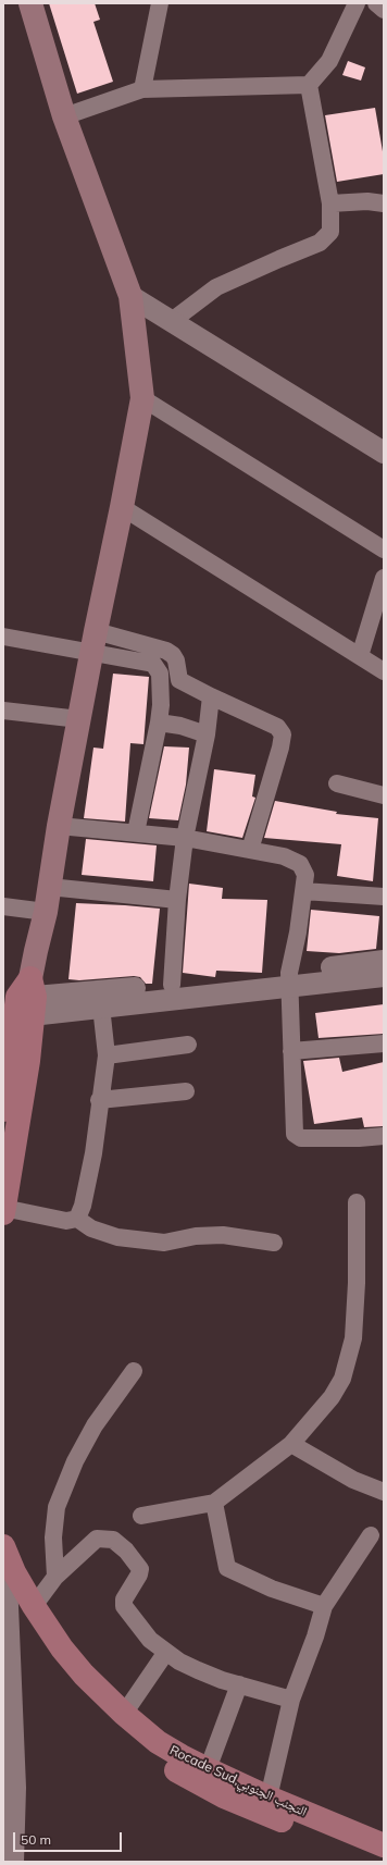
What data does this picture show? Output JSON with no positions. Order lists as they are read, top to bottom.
{
  "streets": {
    "main road": ["Rocade Sud,التجنب الجنوبي"]
  },
  "scale_bar": "50 m"
}
